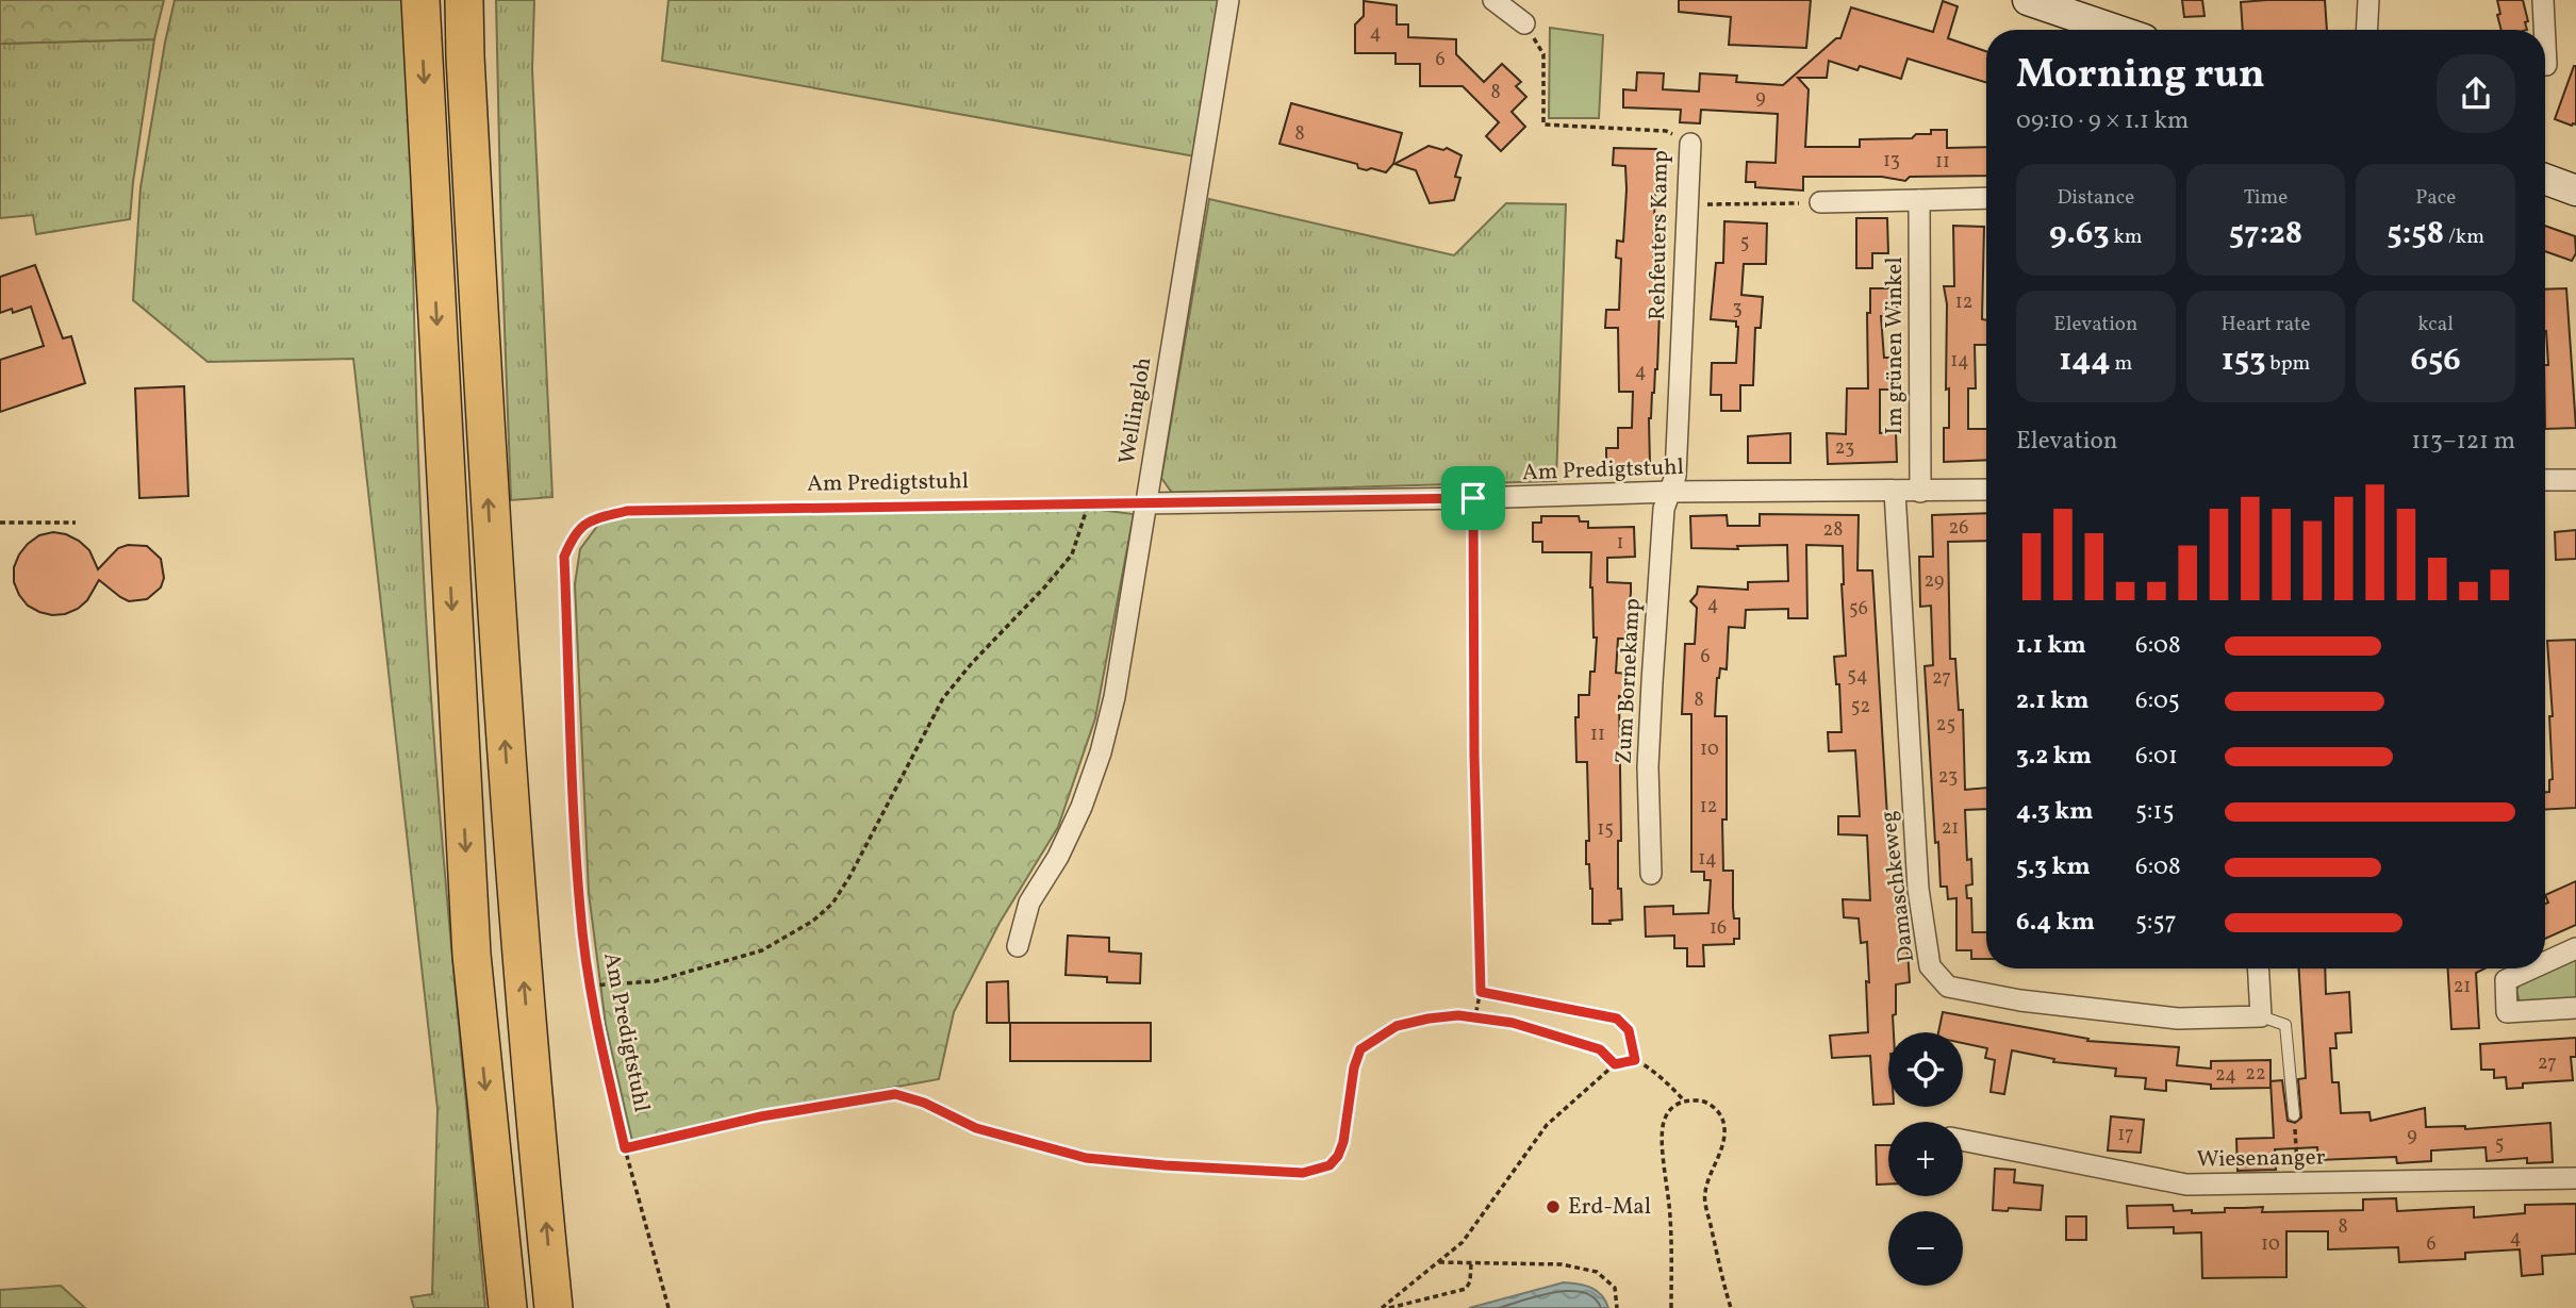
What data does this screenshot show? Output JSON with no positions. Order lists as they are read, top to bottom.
{
  "streets": {
    "street": [
      "Rehfeuters Kamp",
      "Im grünen Winkel",
      "Wellingloh",
      "Am Predigtstuhl",
      "Zum Bornekamp",
      "Damaschkeweg",
      "Wiesenanger"
    ]
  },
  "crossings": [
    ["Rehfeuters Kamp", "Am Predigtstuhl"],
    ["Rehfeuters Kamp", "Zum Bornekamp"],
    ["Im grünen Winkel", "Am Predigtstuhl"],
    ["Wellingloh", "Am Predigtstuhl"],
    ["Am Predigtstuhl", "Zum Bornekamp"],
    ["Am Predigtstuhl", "Damaschkeweg"]
  ],
  "places": ["Erd-Mal"],
  "house_numbers": [
    "4",
    "6",
    "8",
    "9",
    "8",
    "13",
    "11",
    "5",
    "12",
    "3",
    "14",
    "4",
    "23",
    "26",
    "28",
    "1",
    "29",
    "4",
    "56",
    "6",
    "54",
    "27",
    "8",
    "52",
    "25",
    "11",
    "10",
    "23",
    "12",
    "21",
    "15",
    "14",
    "16",
    "21",
    "27",
    "22",
    "24",
    "17",
    "9",
    "5",
    "8",
    "4",
    "10",
    "6"
  ],
  "page": {
    "heading": ["Morning run", "09:10 · 9 × 1.1 km"],
    "stats": [
      ["Distance", "9.63 km"],
      ["Time", "57:28"],
      ["Pace", "5:58 /km"],
      ["Elevation", "144 m"],
      ["Heart rate", "153 bpm"],
      ["kcal", "656"]
    ],
    "chart": ["Elevation", "113–121 m"],
    "list": [
      {
        "name": "1.1 km",
        "note": "6:08"
      },
      {
        "name": "2.1 km",
        "note": "6:05"
      },
      {
        "name": "3.2 km",
        "note": "6:01"
      },
      {
        "name": "4.3 km",
        "note": "5:15"
      },
      {
        "name": "5.3 km",
        "note": "6:08"
      },
      {
        "name": "6.4 km",
        "note": "5:57"
      }
    ],
    "map_buttons": ["+", "−"]
  }
}
